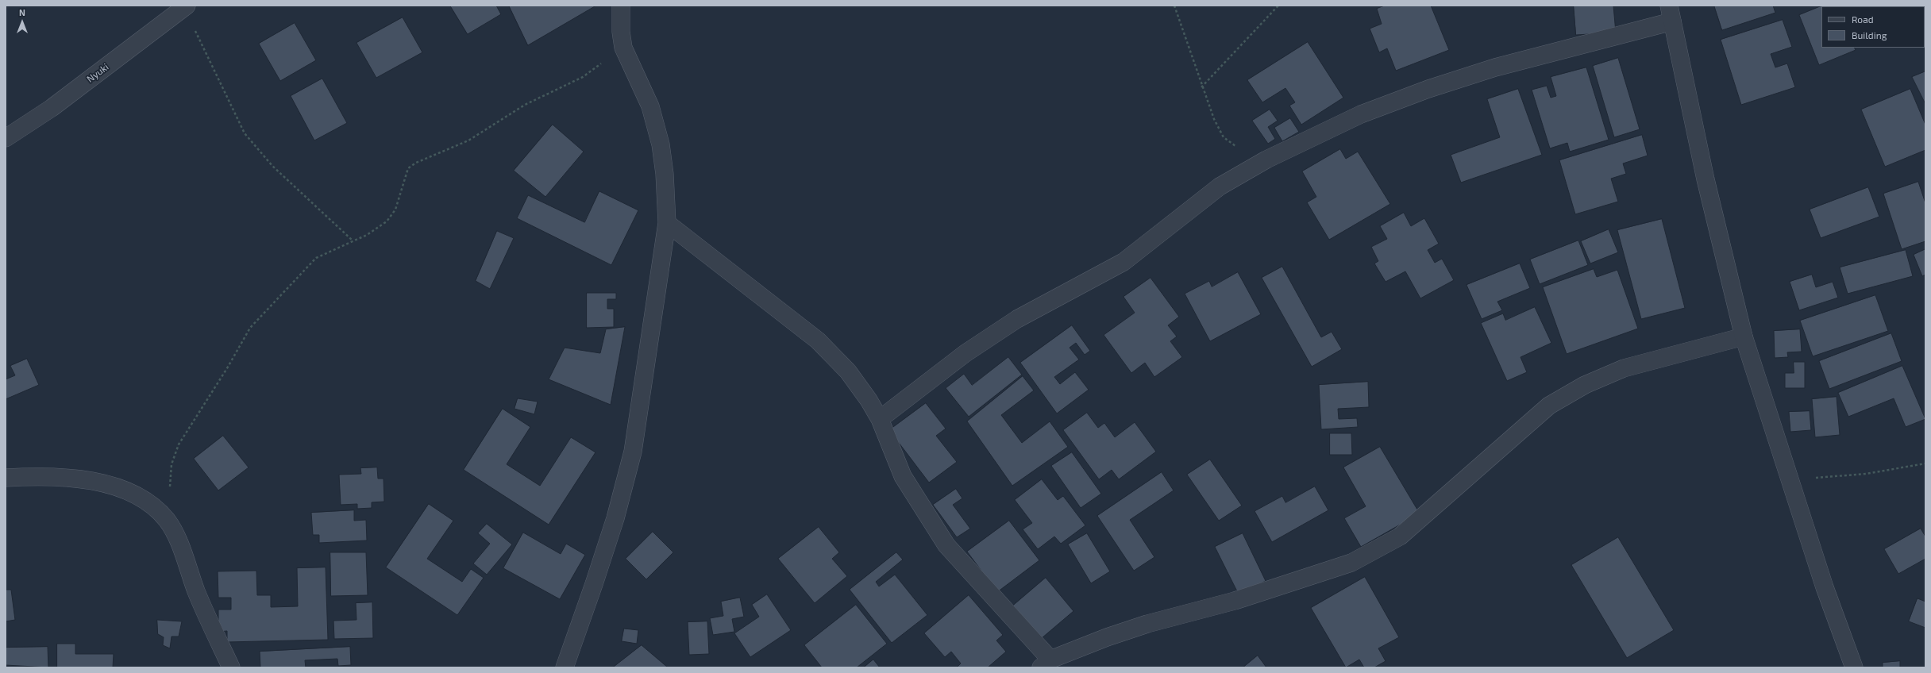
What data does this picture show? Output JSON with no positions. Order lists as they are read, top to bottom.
{
  "streets": {
    "street": ["Nyuki"]
  },
  "legend": ["Road", "Building"],
  "north": "top"
}
